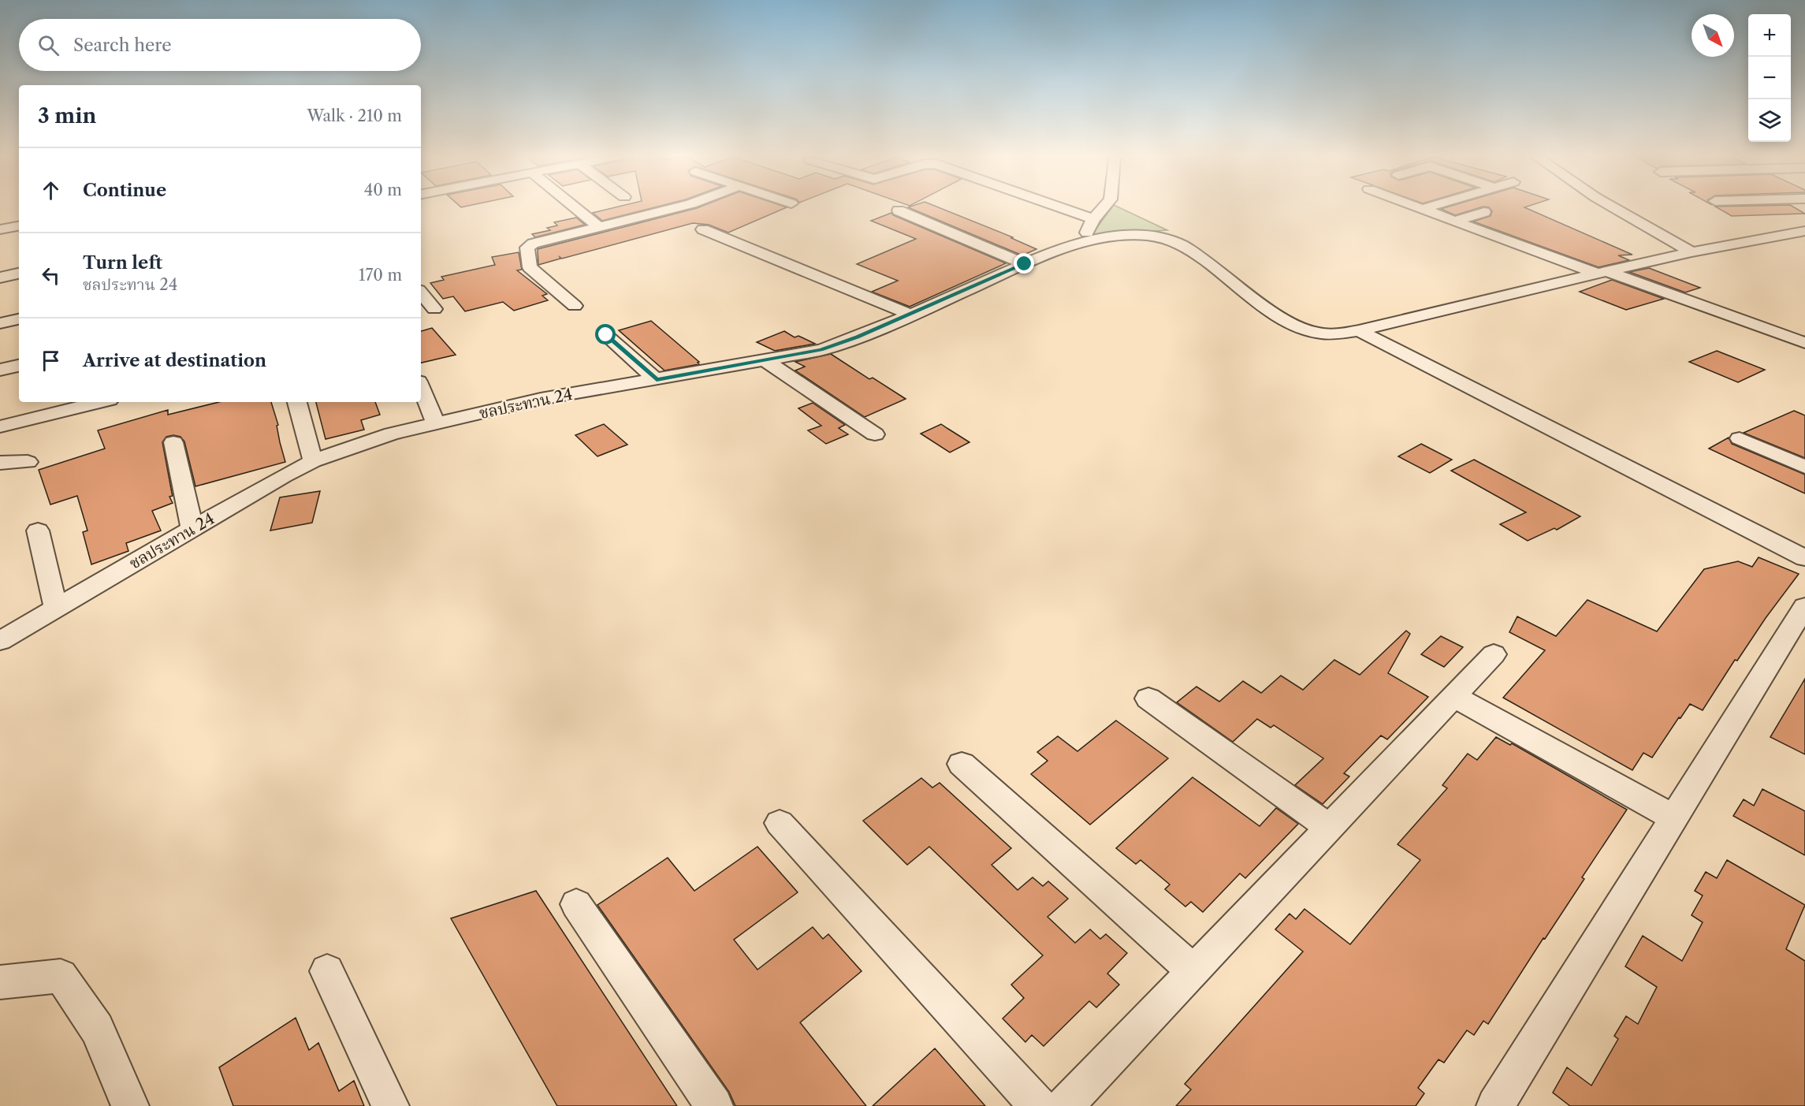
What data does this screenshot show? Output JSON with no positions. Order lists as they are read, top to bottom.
{
  "streets": {
    "street": ["ชลประทาน 24"]
  },
  "north": "bottom right",
  "page": {
    "map_buttons": ["+", "−"],
    "search": "Search here",
    "heading": ["3 min", "Walk · 210 m"],
    "list": [
      ["Continue", "40 m"],
      ["Turn left", "ชลประทาน 24", "170 m"],
      "Arrive at destination"
    ]
  }
}
